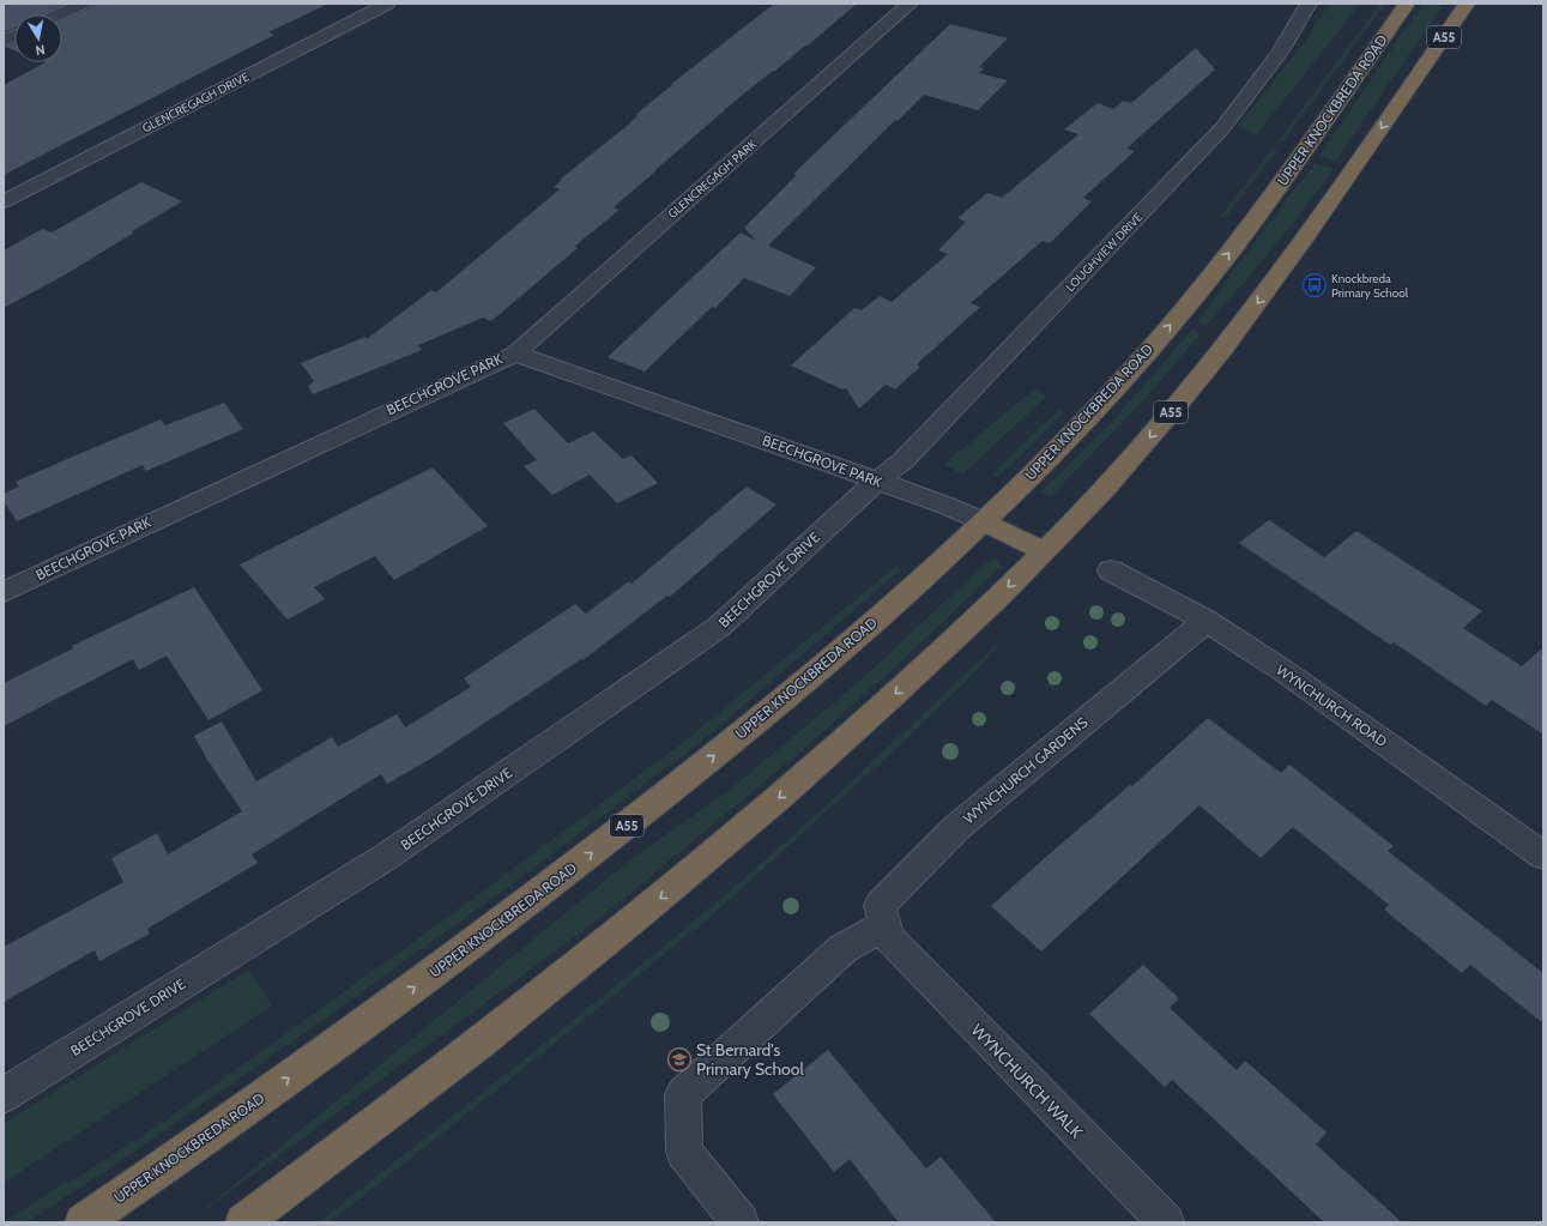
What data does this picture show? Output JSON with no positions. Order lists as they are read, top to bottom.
{
  "streets": {
    "highway": ["A55", "UPPER KNOCKBREDA ROAD"],
    "street": [
      "GLENCREGAGH DRIVE",
      "GLENCREGAGH PARK",
      "LOUGHVIEW DRIVE",
      "BEECHGROVE PARK",
      "BEECHGROVE DRIVE",
      "WYNCHURCH ROAD",
      "WYNCHURCH GARDENS",
      "WYNCHURCH WALK"
    ]
  },
  "crossings": [
    ["UPPER KNOCKBREDA ROAD", "BEECHGROVE PARK"],
    ["GLENCREGAGH PARK", "BEECHGROVE PARK"],
    ["LOUGHVIEW DRIVE", "BEECHGROVE PARK"],
    ["LOUGHVIEW DRIVE", "BEECHGROVE DRIVE"],
    ["BEECHGROVE PARK", "BEECHGROVE DRIVE"],
    ["WYNCHURCH ROAD", "WYNCHURCH GARDENS"],
    ["WYNCHURCH GARDENS", "WYNCHURCH WALK"]
  ],
  "places": {
    "bus stop": ["Knockbreda Primary School"],
    "school or university": ["St Bernard's Primary School"]
  },
  "north": "bottom"
}
